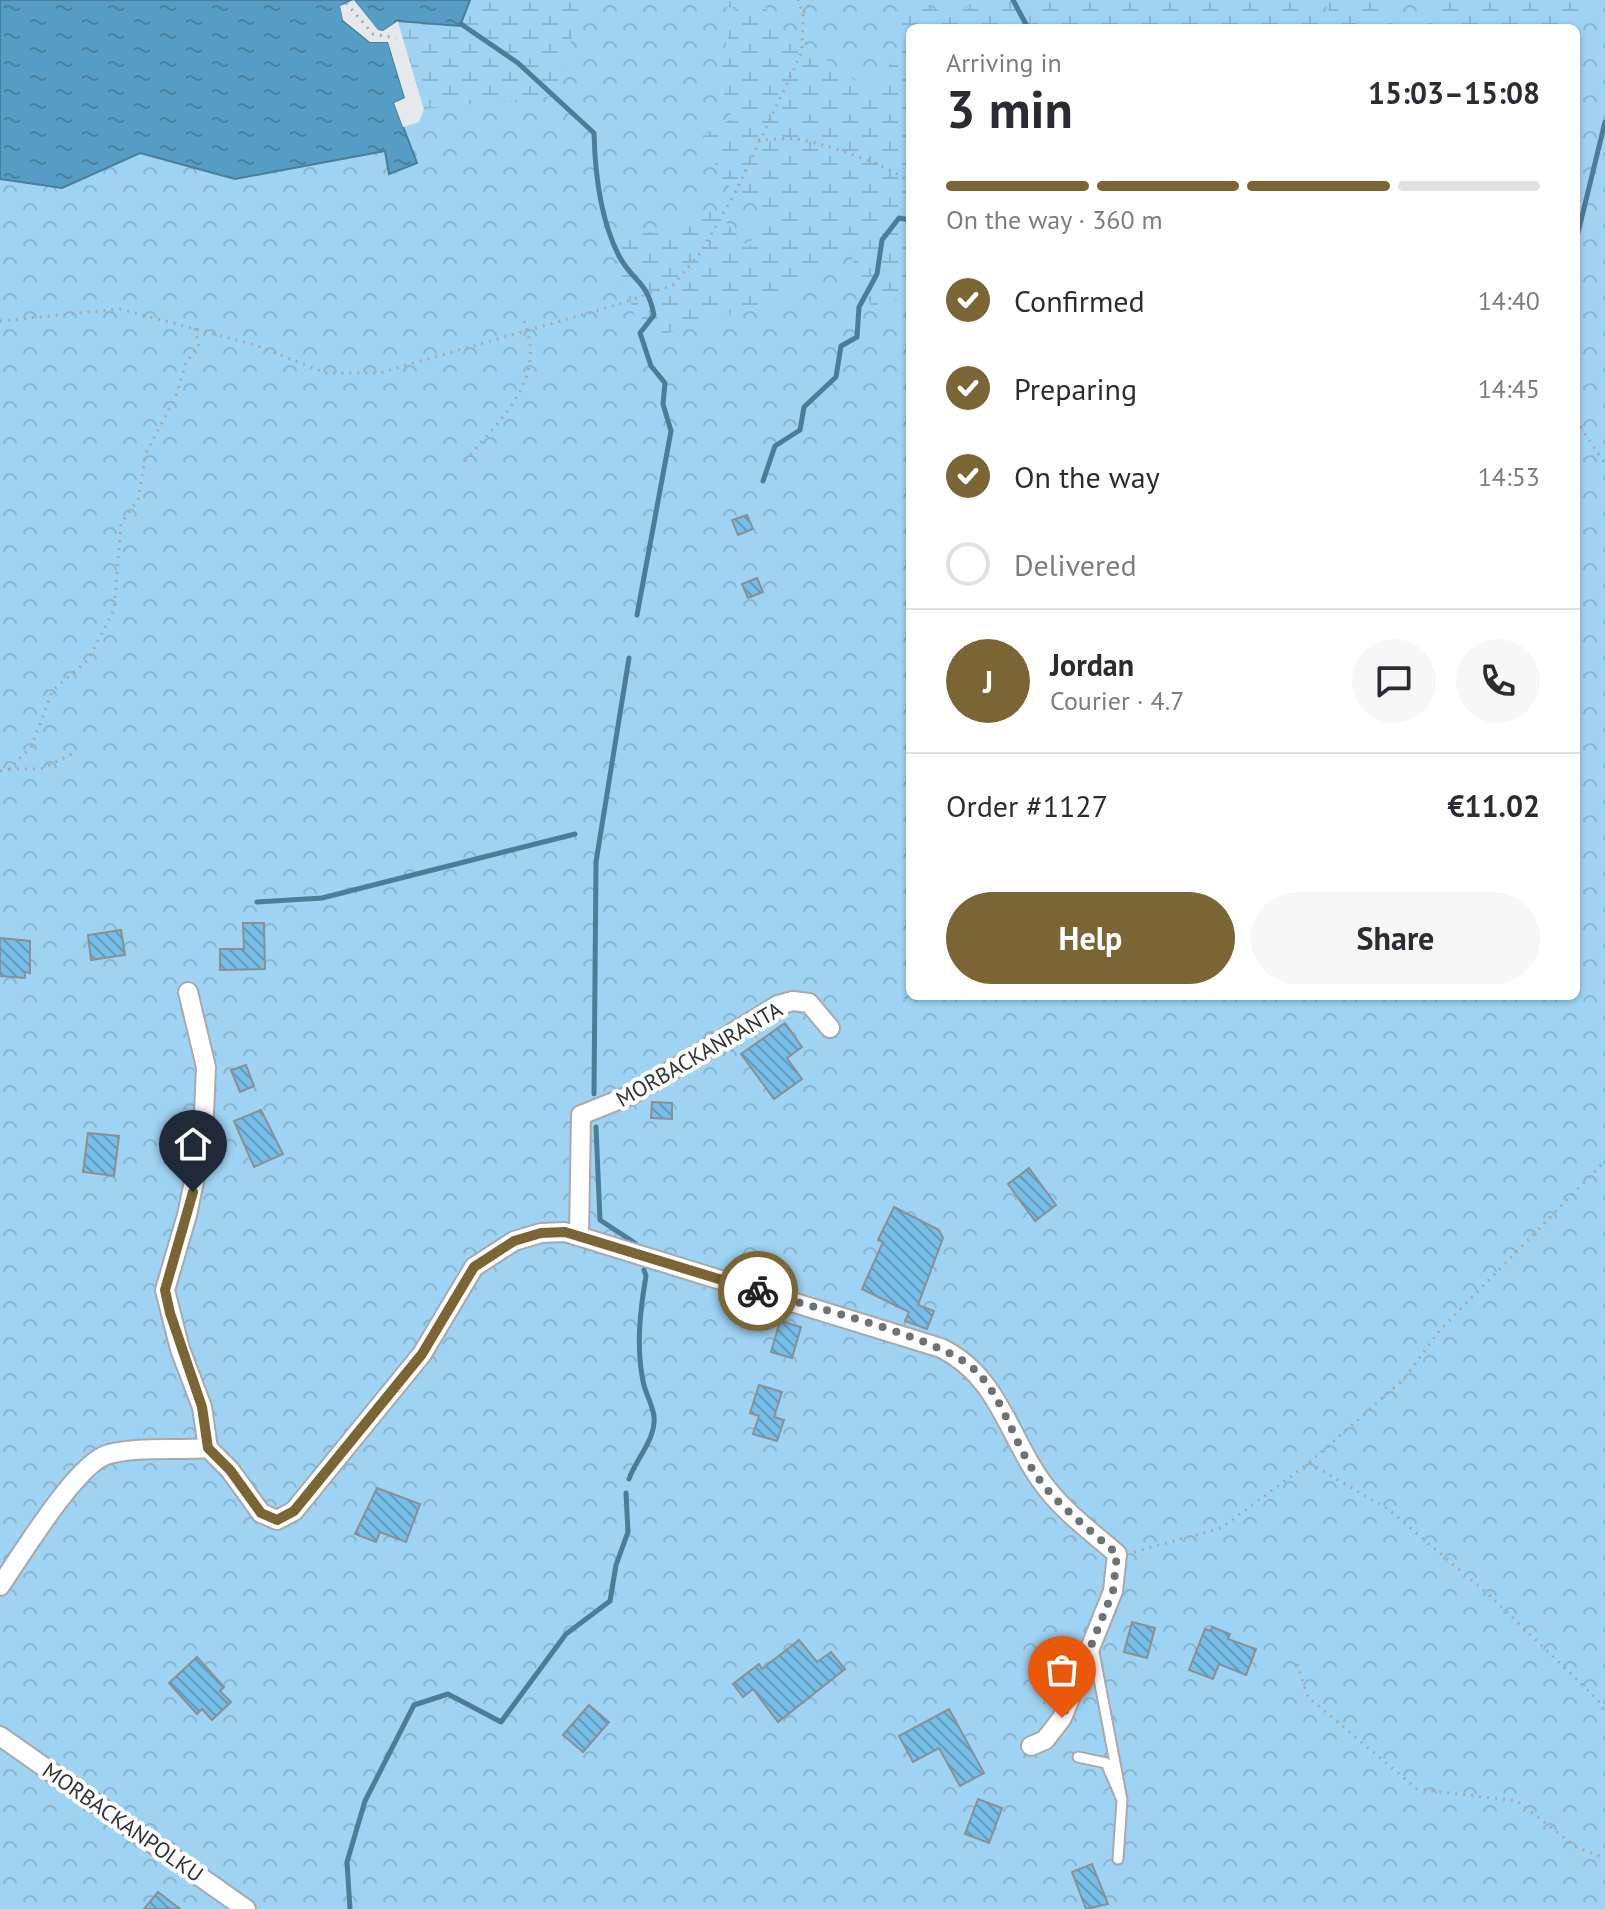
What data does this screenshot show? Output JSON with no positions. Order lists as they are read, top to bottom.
{
  "streets": {
    "street": ["MORBACKANRANTA", "MORBACKANPOLKU"]
  },
  "page": {
    "heading": ["3 min", "Arriving in", "15:03–15:08"],
    "panel": [
      "Jordan",
      "Courier · 4.7",
      "Order #1127",
      "€11.02"
    ],
    "bar": "On the way · 360 m",
    "list": [
      ["Confirmed", "14:40"],
      ["Preparing", "14:45"],
      ["On the way", "14:53"],
      "Delivered"
    ],
    "round": "J",
    "buttons": ["Help", "Share"]
  }
}
